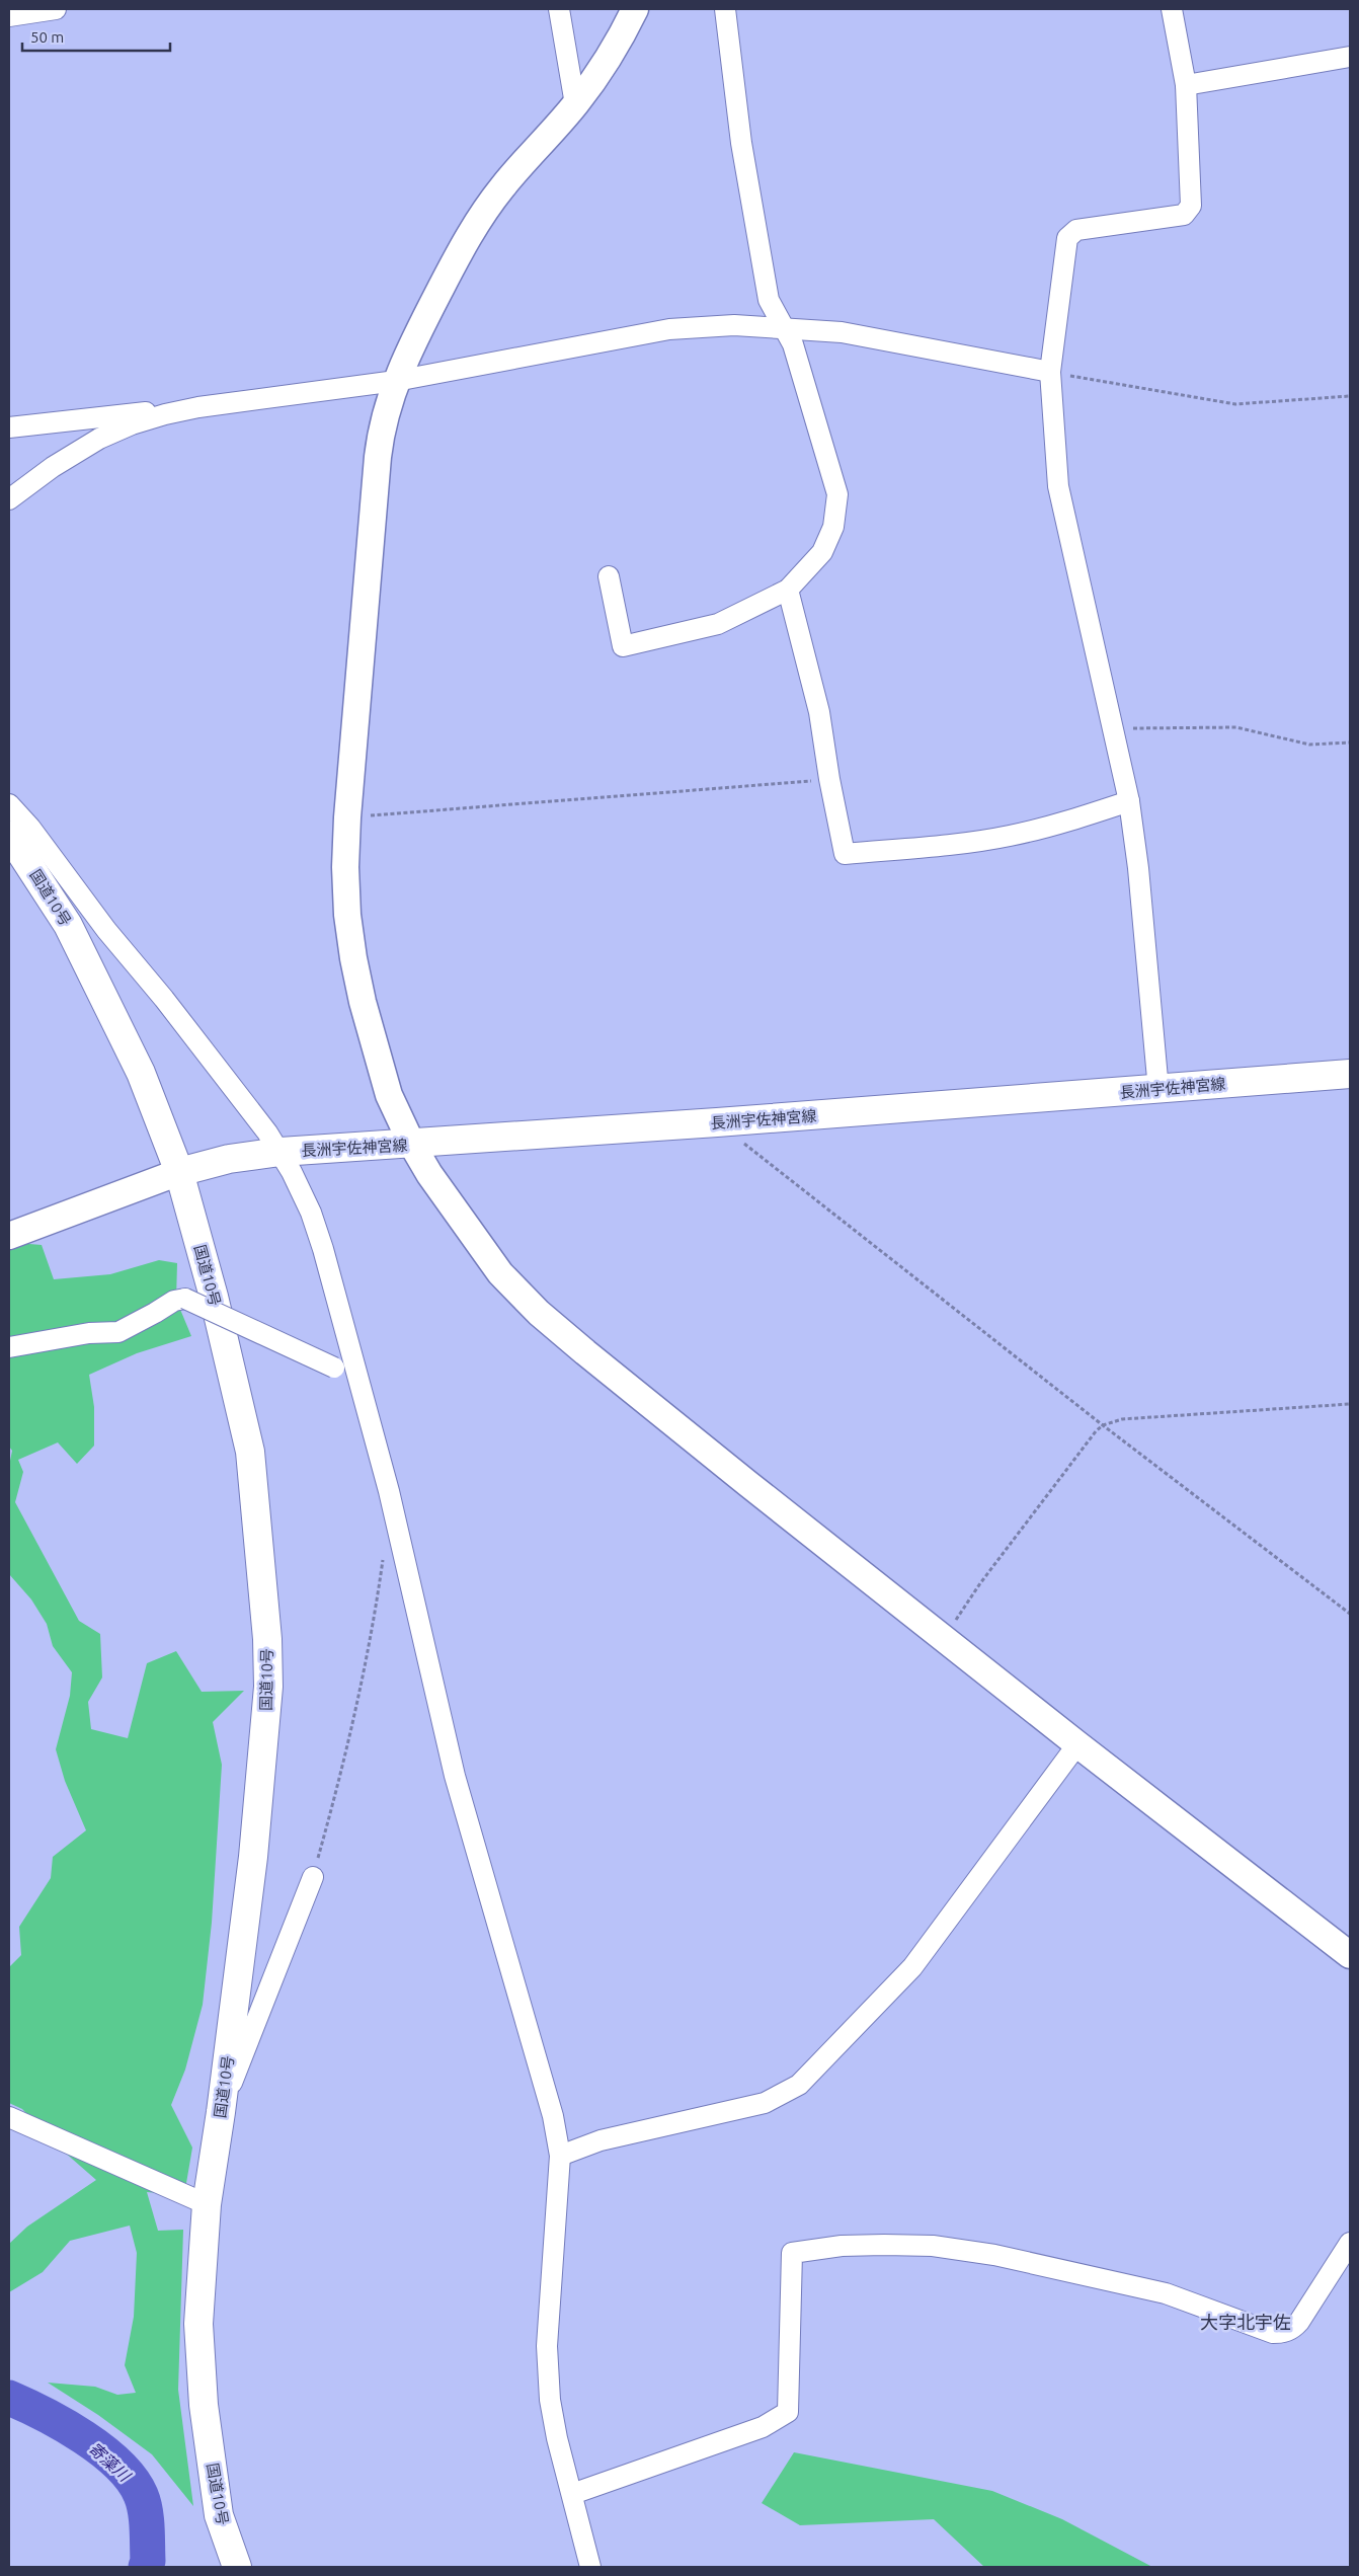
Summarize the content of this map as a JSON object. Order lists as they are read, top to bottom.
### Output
{
  "streets": {
    "main road": ["国道10号", "長洲宇佐神宮線"]
  },
  "crossings": [
    ["国道10号", "長洲宇佐神宮線"]
  ],
  "districts": ["大字北宇佐"],
  "water": ["寄藻川"],
  "scale_bar": "50 m"
}
